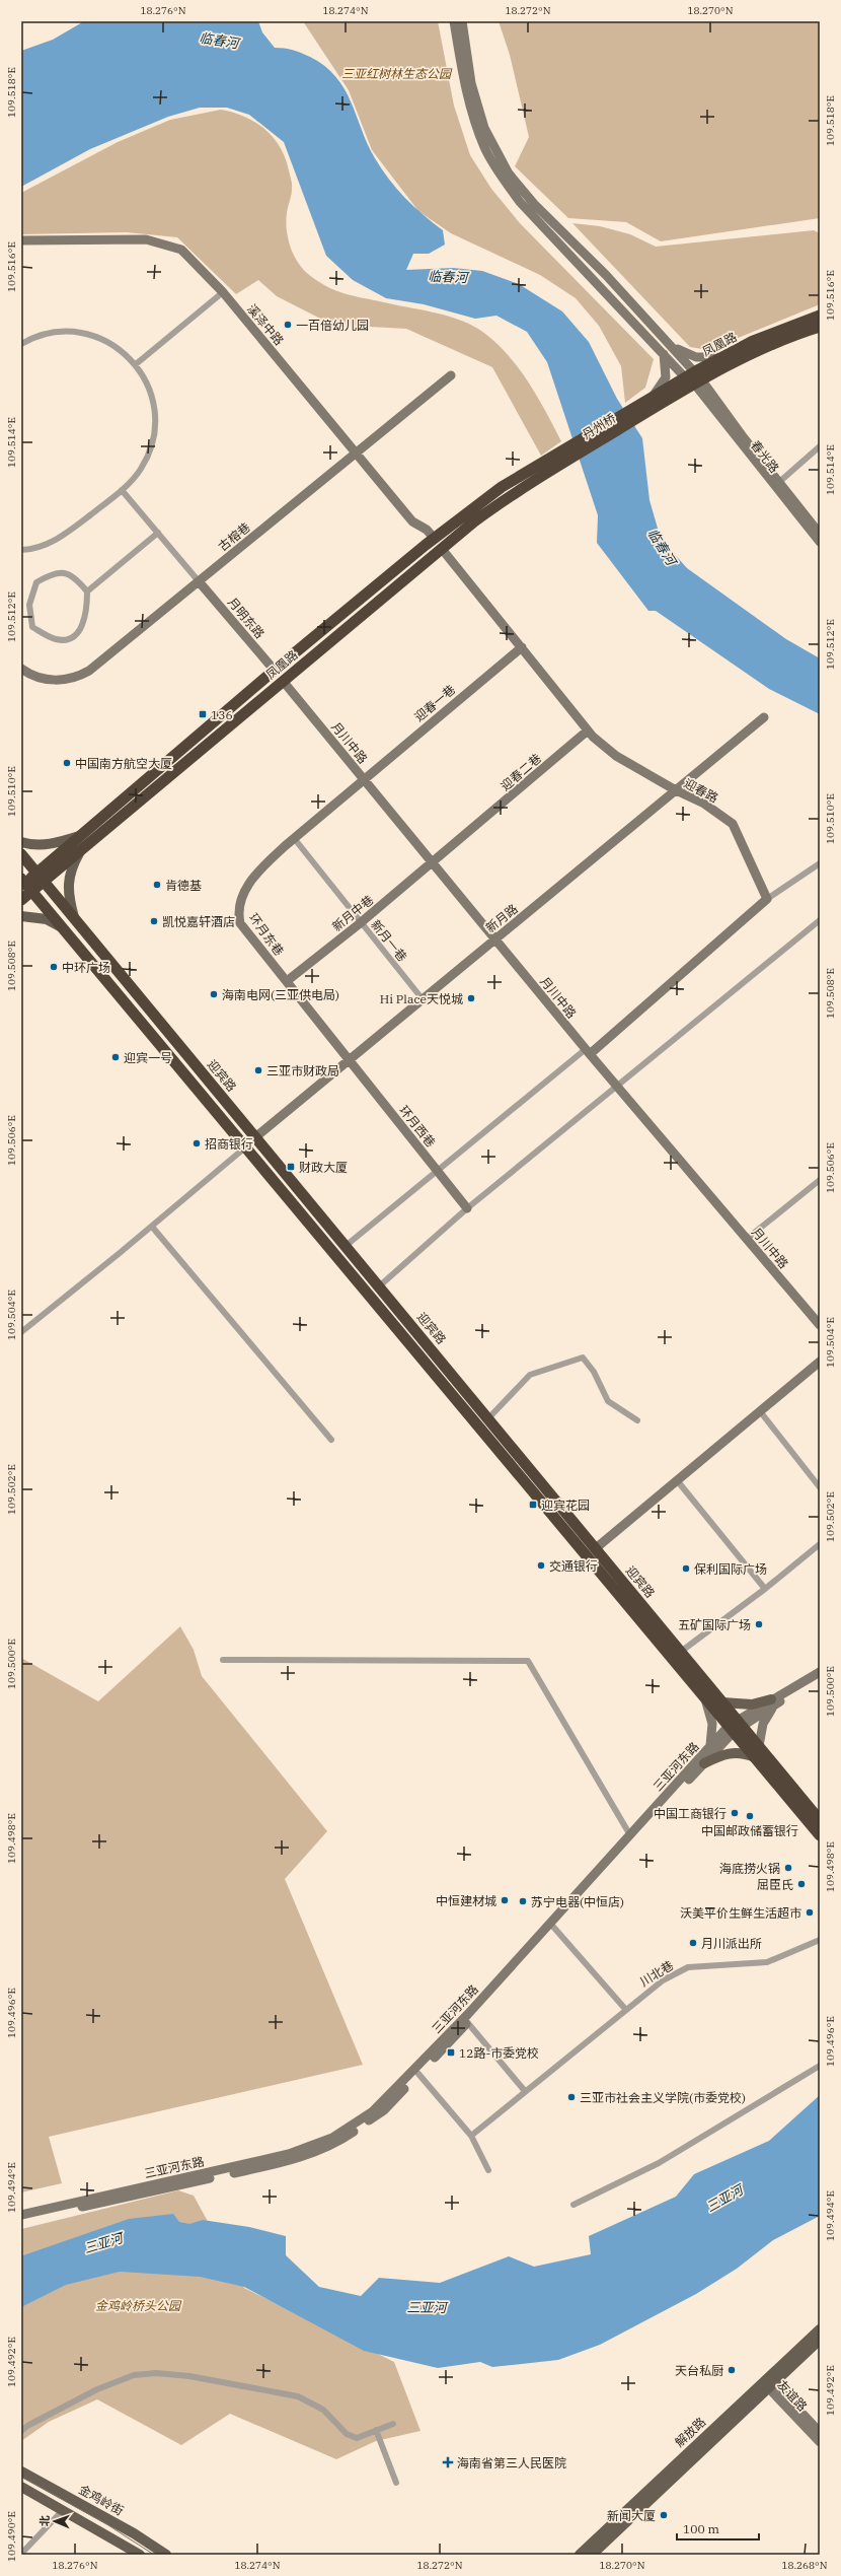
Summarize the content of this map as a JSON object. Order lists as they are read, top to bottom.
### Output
{
  "streets": {
    "highway": ["凤凰路", "丹州桥", "迎宾路"],
    "main road": ["解放路", "金鸡岭街"],
    "street": [
      "溪泽中路",
      "春光路",
      "古榕巷",
      "月明东路",
      "迎春一巷",
      "月川中路",
      "迎春二巷",
      "迎春路",
      "新月中巷",
      "新月路",
      "环月东巷",
      "新月一巷",
      "环月西巷",
      "三亚河东路",
      "川北巷",
      "友谊路"
    ]
  },
  "crossings": [
    ["溪泽中路", "凤凰路"],
    ["溪泽中路", "古榕巷"],
    ["凤凰路", "丹州桥"],
    ["凤凰路", "春光路"],
    ["凤凰路", "月明东路"],
    ["凤凰路", "月川中路"],
    ["凤凰路", "迎春路"],
    ["凤凰路", "迎宾路"],
    ["古榕巷", "月明东路"],
    ["迎春一巷", "月川中路"],
    ["迎春一巷", "迎春路"],
    ["迎春一巷", "环月东巷"],
    ["月川中路", "迎春二巷"],
    ["月川中路", "新月中巷"],
    ["月川中路", "新月路"],
    ["月川中路", "环月东巷"],
    ["迎春二巷", "迎春路"],
    ["迎春二巷", "新月中巷"],
    ["迎春路", "新月路"],
    ["新月中巷", "环月东巷"],
    ["新月中巷", "新月一巷"],
    ["新月路", "环月东巷"],
    ["新月路", "新月一巷"],
    ["新月路", "迎宾路"],
    ["新月路", "环月西巷"],
    ["环月东巷", "新月一巷"],
    ["环月东巷", "环月西巷"],
    ["迎宾路", "三亚河东路"],
    ["友谊路", "解放路"]
  ],
  "water": ["临春河", "三亚河"],
  "parks": ["三亚红树林生态公园", "金鸡岭桥头公园"],
  "places": {
    "other": [
      "一百倍幼儿园",
      "中国南方航空大厦",
      "肯德基",
      "凯悦嘉轩酒店",
      "中环广场",
      "海南电网(三亚供电局)",
      "Hi Place天悦城",
      "迎宾一号",
      "三亚市财政局",
      "招商银行",
      "交通银行",
      "保利国际广场",
      "五矿国际广场",
      "中国工商银行",
      "中国邮政储蓄银行",
      "海底捞火锅",
      "屈臣氏",
      "中恒建材城",
      "苏宁电器(中恒店)",
      "沃美平价生鲜生活超市",
      "月川派出所",
      "三亚市社会主义学院(市委党校)",
      "天台私厨",
      "新闻大厦"
    ],
    "transit": [
      "136",
      "财政大厦",
      "迎宾花园",
      "12路-市委党校"
    ],
    "health": ["海南省第三人民医院"]
  },
  "scale_bar": "100 m",
  "north": "left",
  "coordinates": [
    "18.276°N",
    "18.274°N",
    "18.272°N",
    "18.270°N",
    "109.518°E",
    "109.516°E",
    "109.514°E",
    "109.512°E",
    "109.510°E",
    "109.508°E",
    "109.506°E",
    "109.504°E",
    "109.502°E",
    "109.500°E",
    "109.498°E",
    "109.496°E",
    "109.494°E",
    "109.492°E",
    "109.490°E",
    "18.268°N"
  ]
}
